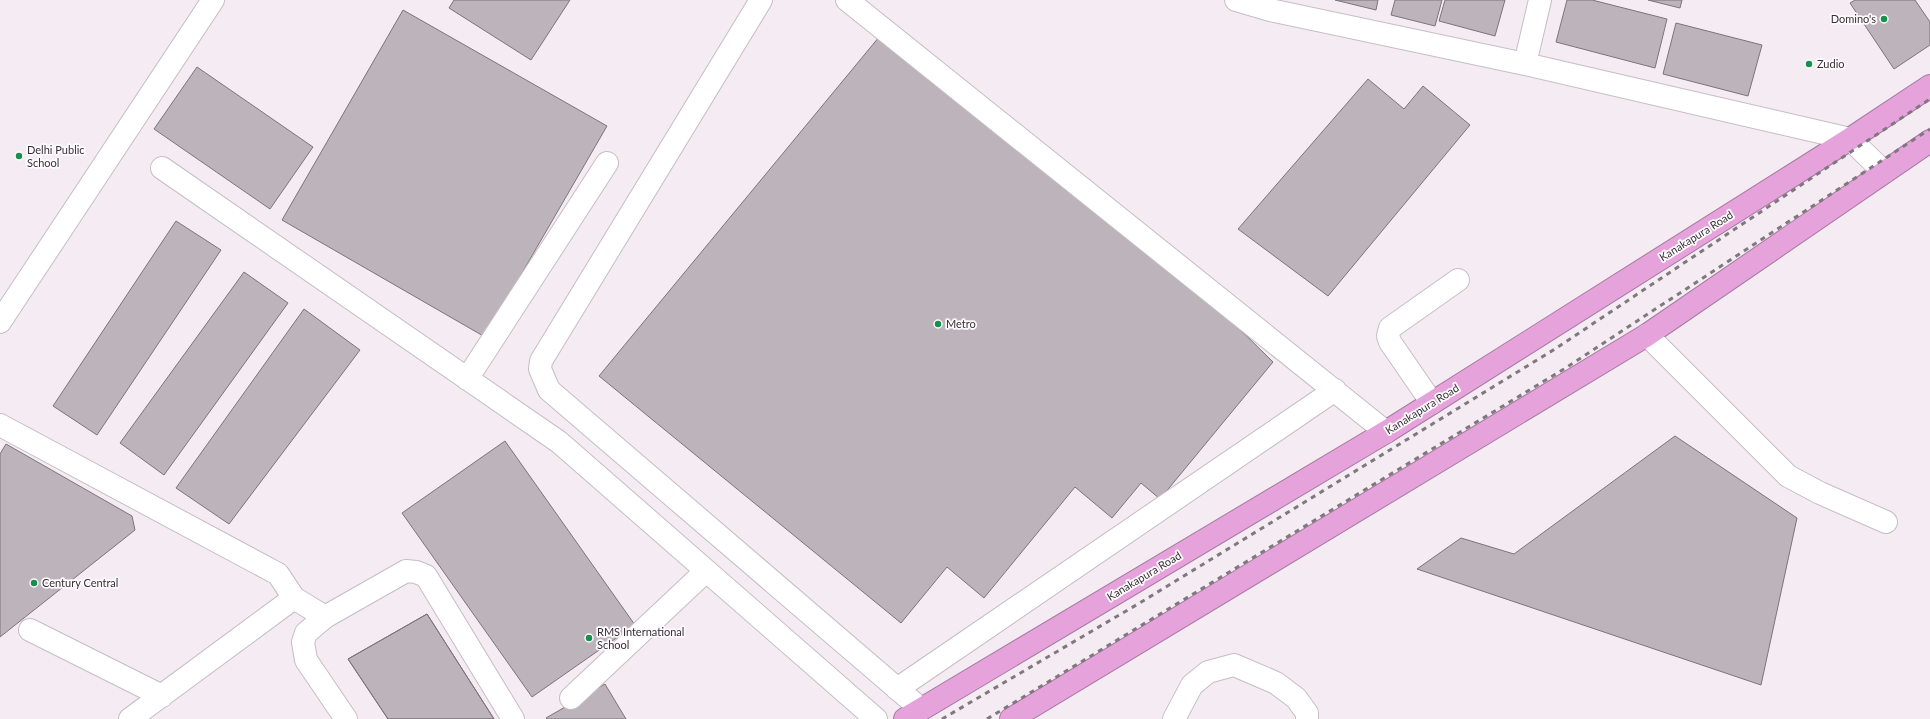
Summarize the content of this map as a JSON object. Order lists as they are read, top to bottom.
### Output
{
  "streets": {
    "highway": ["Kanakapura Road"]
  },
  "places": [
    "Domino's",
    "Zudio",
    "Delhi Public School",
    "Metro",
    "Century Central",
    "RMS International School"
  ]
}
